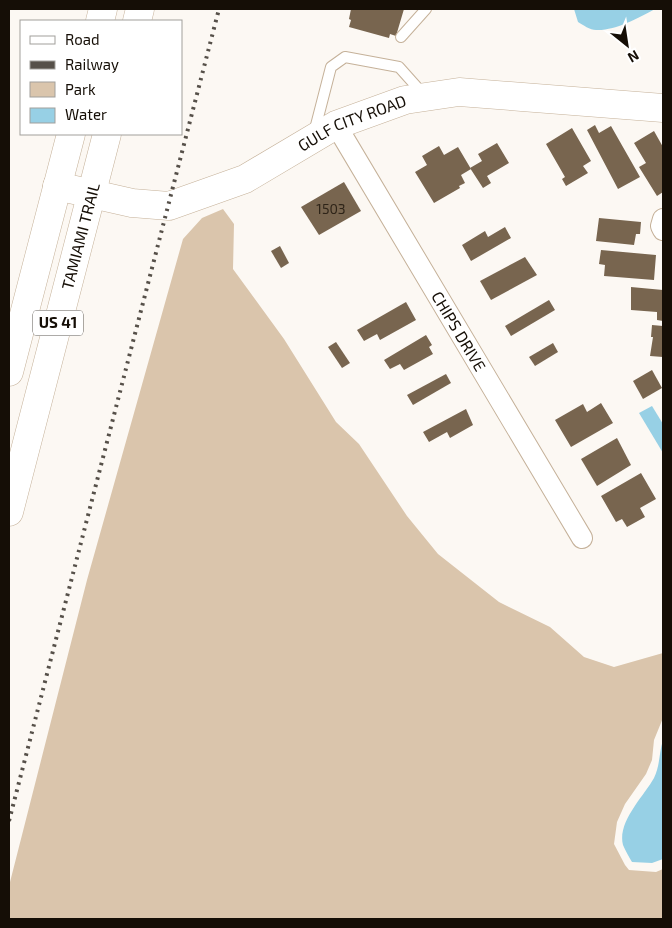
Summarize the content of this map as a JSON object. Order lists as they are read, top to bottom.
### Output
{
  "streets": {
    "main road": ["GULF CITY ROAD", "TAMIAMI TRAIL", "US 41"],
    "street": ["CHIPS DRIVE"]
  },
  "crossings": [
    ["GULF CITY ROAD", "TAMIAMI TRAIL"],
    ["GULF CITY ROAD", "US 41"],
    ["GULF CITY ROAD", "CHIPS DRIVE"]
  ],
  "house_numbers": ["1503"],
  "legend": [
    "Road",
    "Railway",
    "Park",
    "Water"
  ],
  "north": "bottom right"
}
